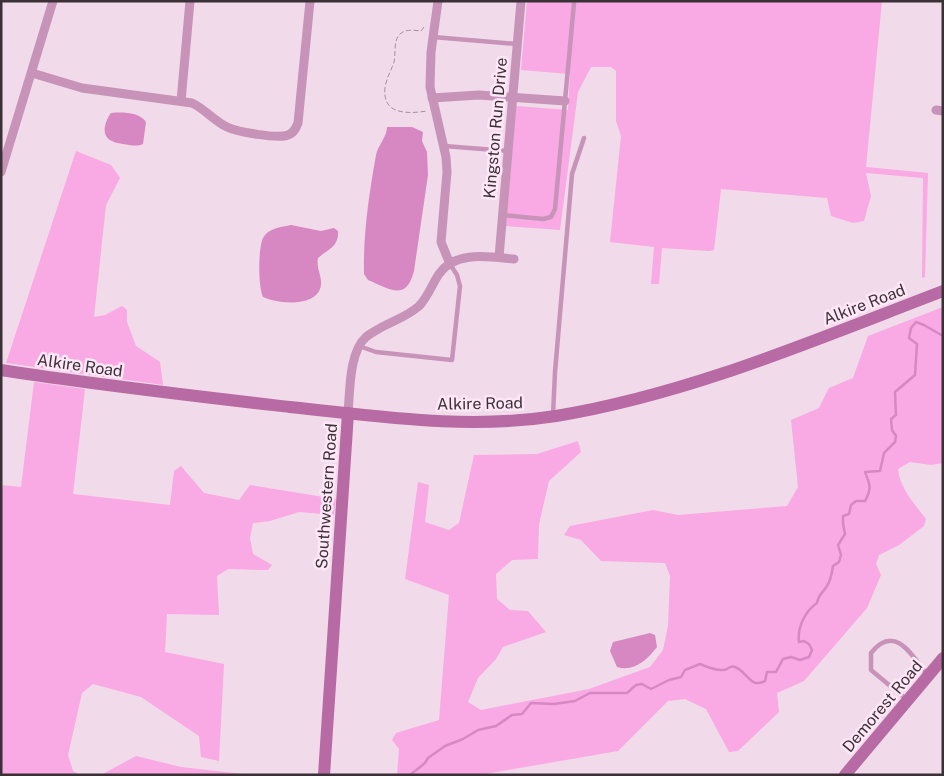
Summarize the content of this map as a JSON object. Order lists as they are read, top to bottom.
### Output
{
  "streets": {
    "main road": ["Alkire Road", "Southwestern Road", "Demorest Road"],
    "street": ["Kingston Run Drive"]
  },
  "crossings": [
    ["Alkire Road", "Southwestern Road"]
  ]
}
